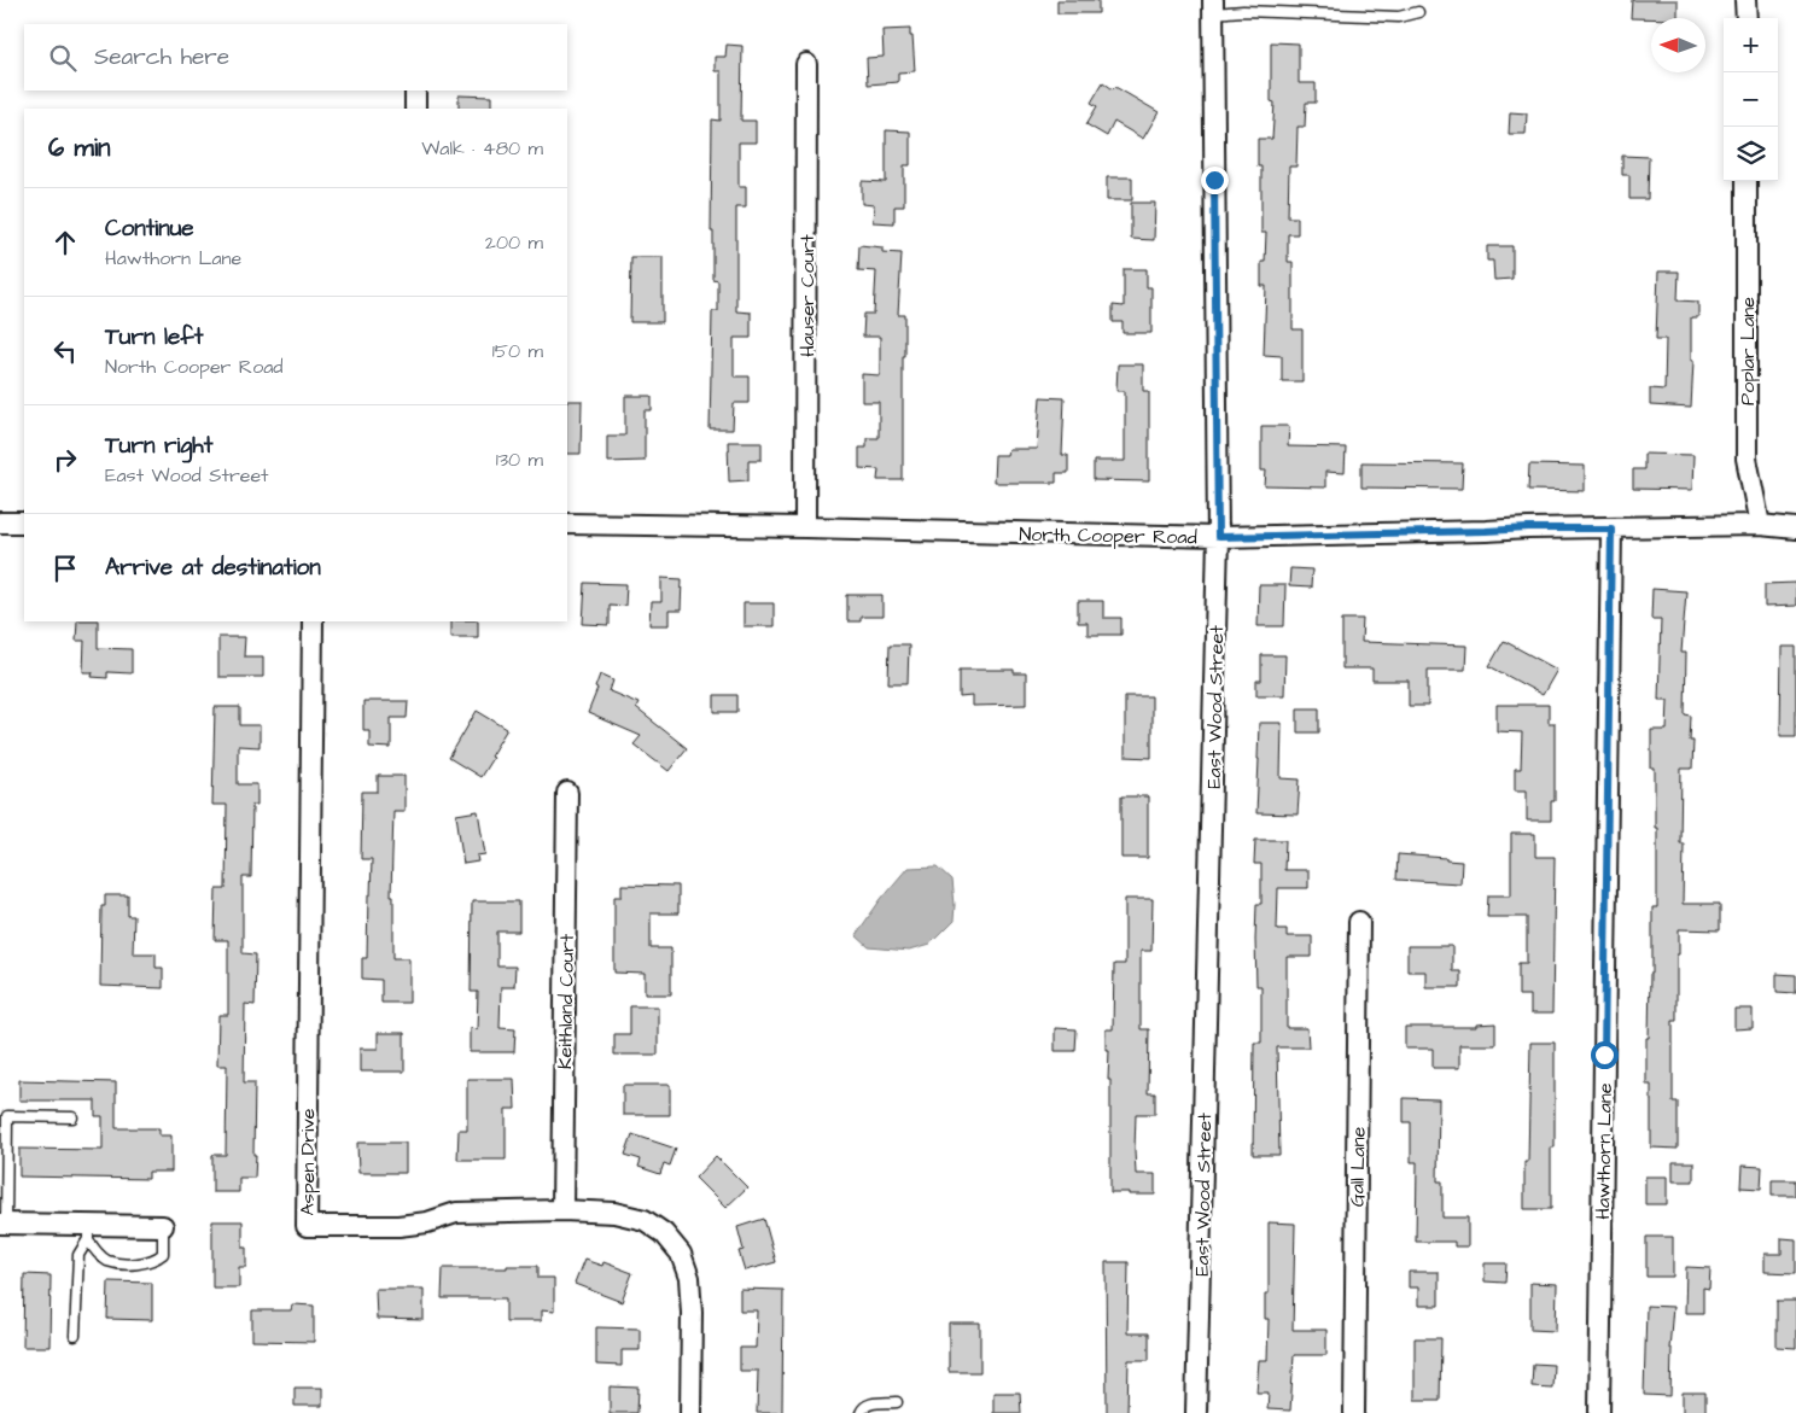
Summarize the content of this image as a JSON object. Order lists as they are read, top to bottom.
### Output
{
  "streets": {
    "street": [
      "Hauser Court",
      "Poplar Lane",
      "North Cooper Road",
      "East Wood Street",
      "Keithland Court",
      "Hawthorn Lane",
      "Aspen Drive",
      "Gall Lane"
    ]
  },
  "crossings": [
    ["Hauser Court", "North Cooper Road"],
    ["Poplar Lane", "North Cooper Road"],
    ["North Cooper Road", "East Wood Street"],
    ["North Cooper Road", "Hawthorn Lane"],
    ["Keithland Court", "Aspen Drive"]
  ],
  "north": "left",
  "page": {
    "map_buttons": ["+", "−"],
    "search": "Search here",
    "heading": ["6 min", "Walk · 480 m"],
    "list": [
      ["Continue", "Hawthorn Lane", "200 m"],
      ["Turn left", "North Cooper Road", "150 m"],
      ["Turn right", "East Wood Street", "130 m"],
      "Arrive at destination"
    ]
  }
}
